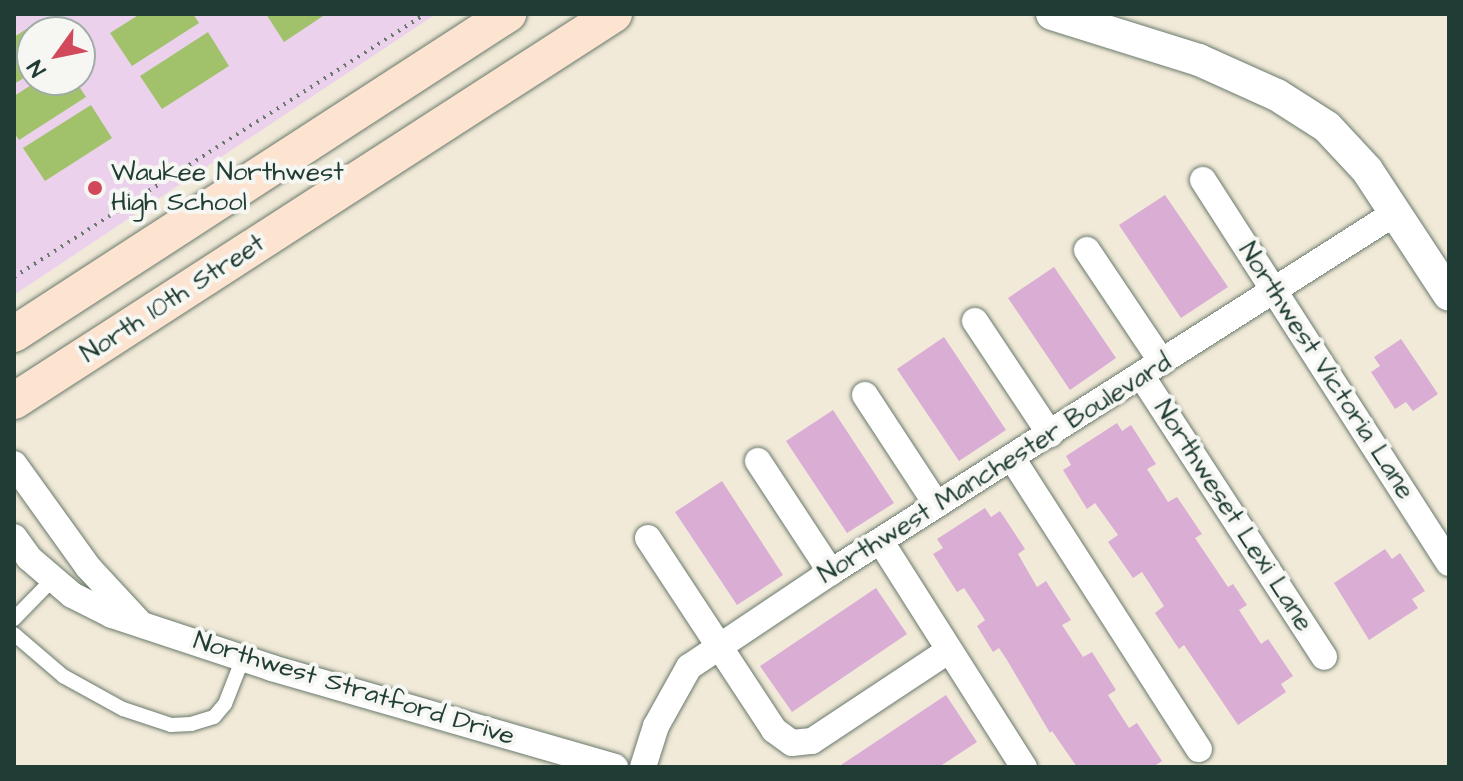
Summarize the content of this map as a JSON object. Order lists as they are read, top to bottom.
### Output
{
  "streets": {
    "main road": ["North 10th Street"],
    "street": [
      "Northwest Victoria Lane",
      "Northwest Manchester Boulevard",
      "Northweset Lexi Lane",
      "Northwest Stratford Drive"
    ]
  },
  "crossings": [
    ["Northwest Victoria Lane", "Northwest Manchester Boulevard"],
    ["Northwest Manchester Boulevard", "Northweset Lexi Lane"]
  ],
  "places": ["Waukee Northwest High School"],
  "north": "bottom left"
}
